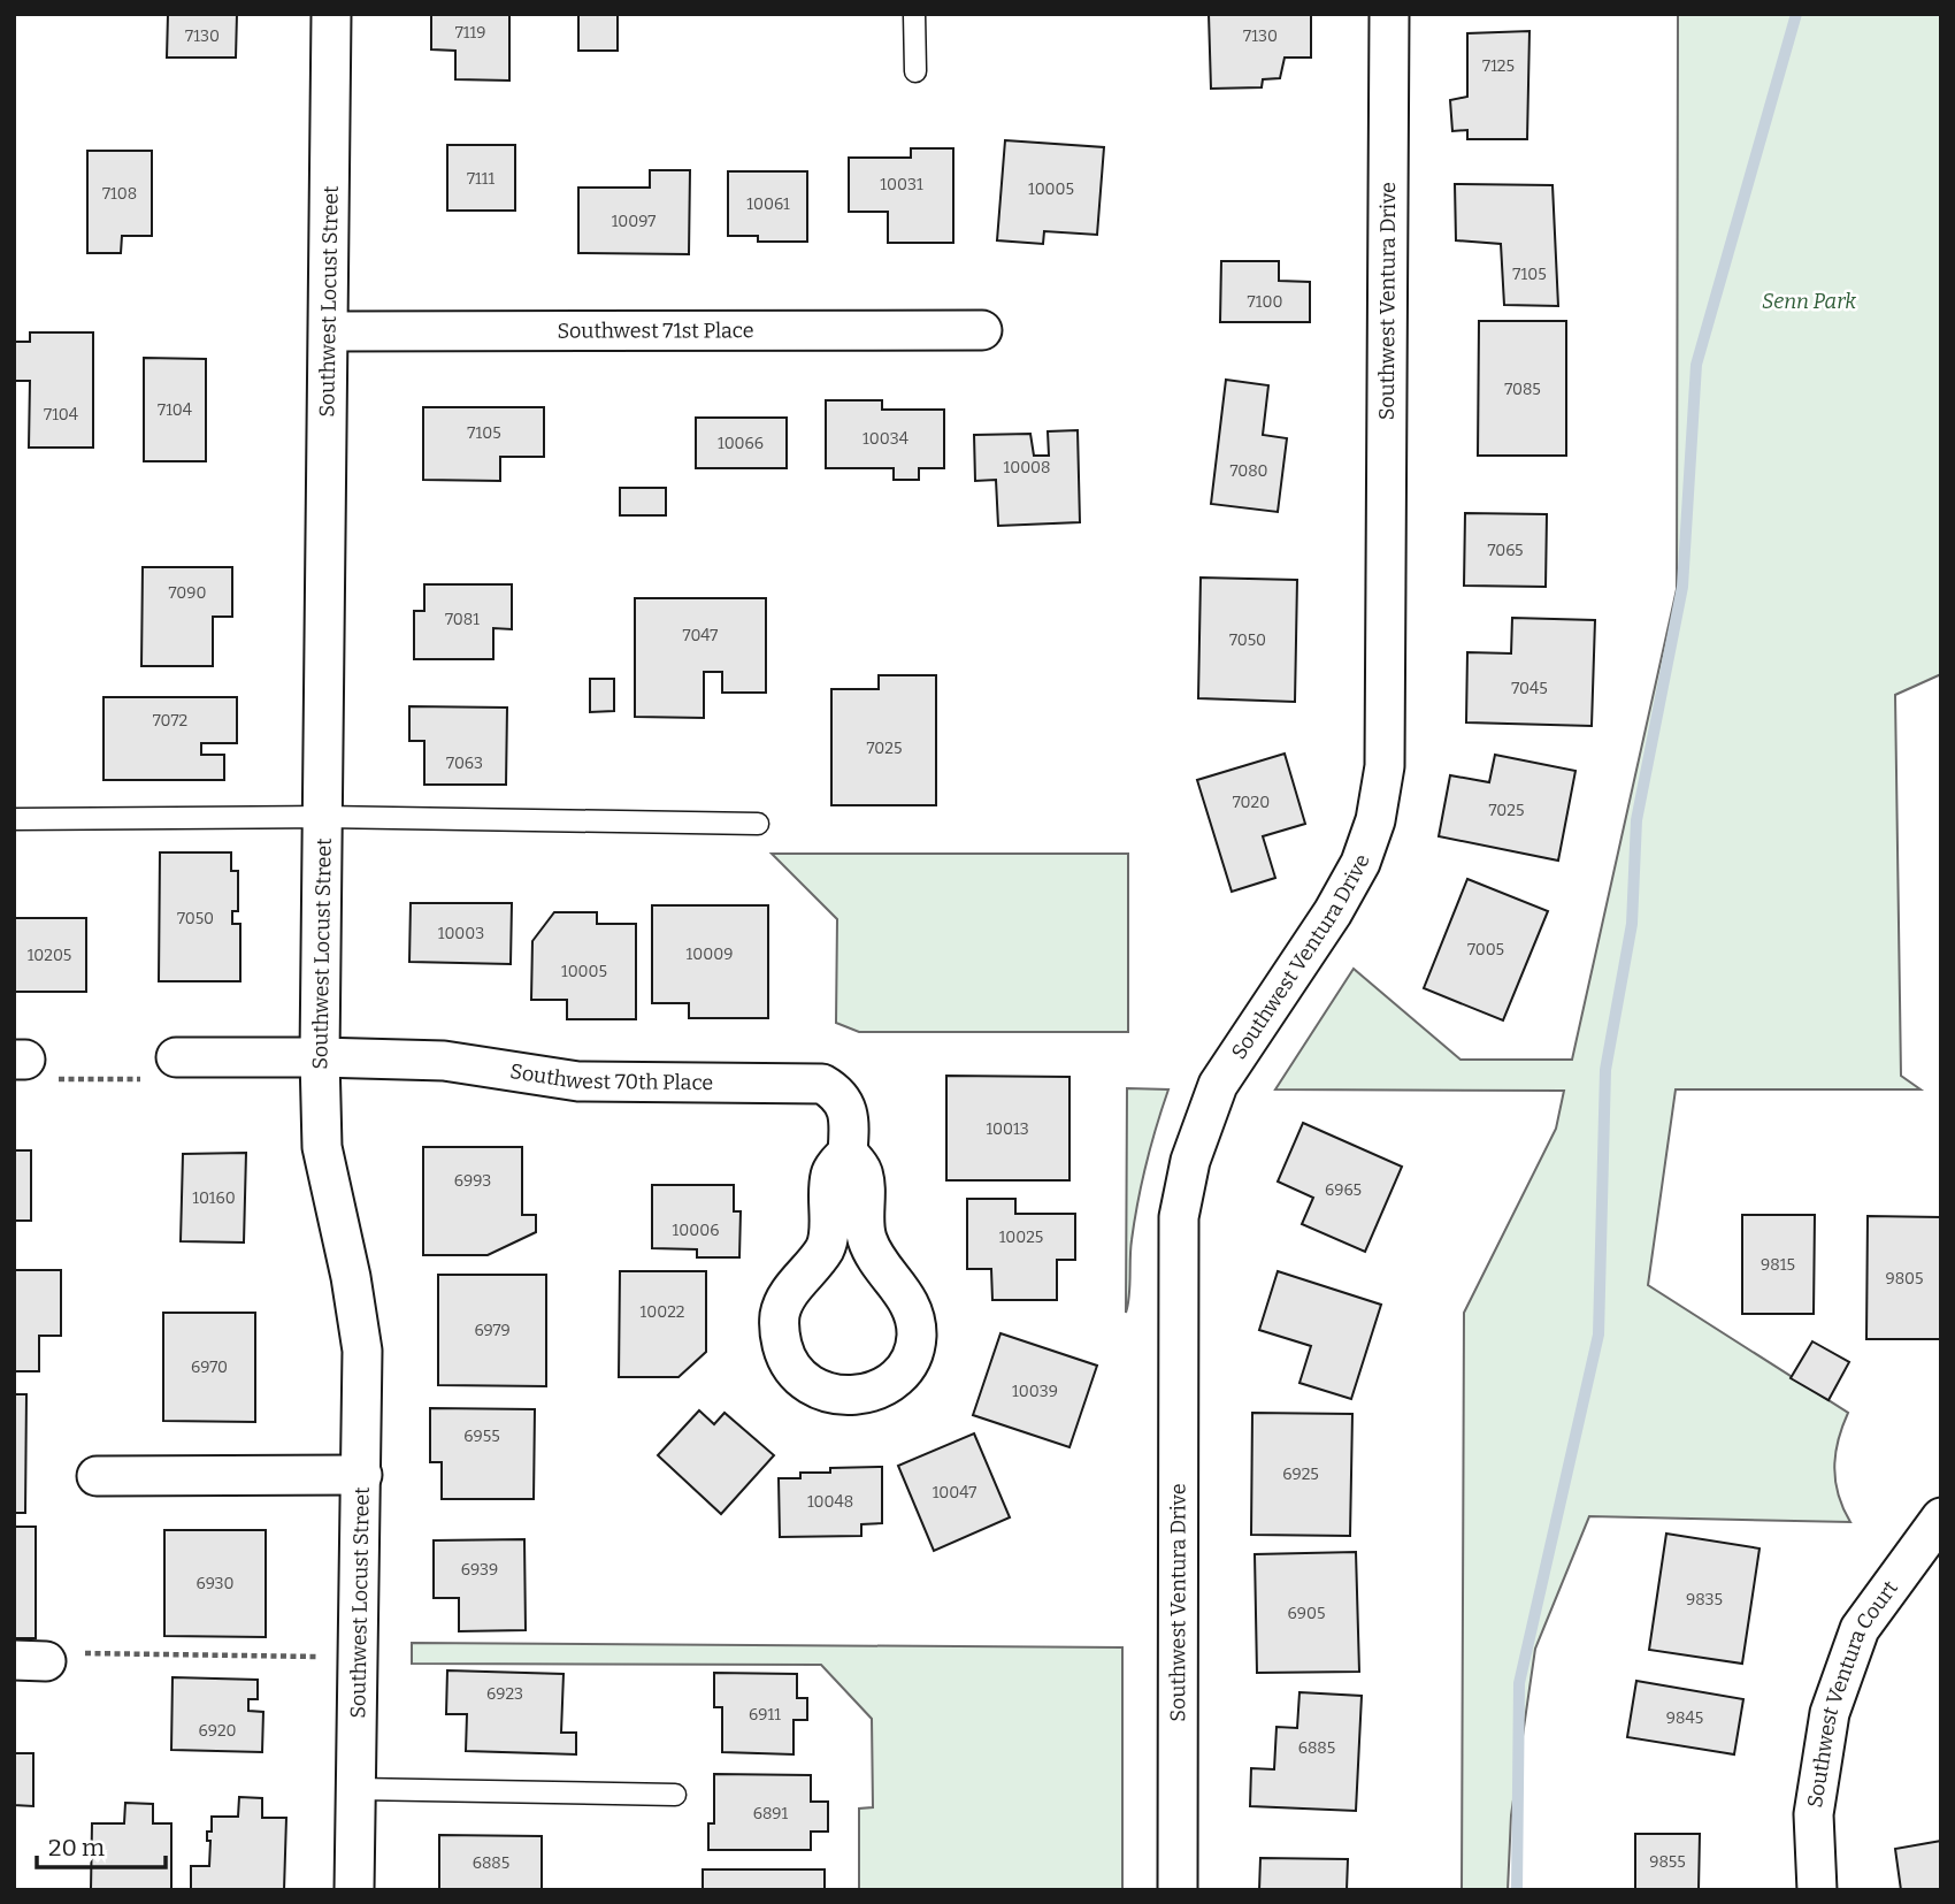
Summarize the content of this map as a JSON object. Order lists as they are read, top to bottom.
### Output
{
  "streets": {
    "street": [
      "Southwest Locust Street",
      "Southwest Ventura Drive",
      "Southwest 71st Place",
      "Southwest 70th Place",
      "Southwest Ventura Court"
    ]
  },
  "crossings": [
    ["Southwest Locust Street", "Southwest 71st Place"],
    ["Southwest Locust Street", "Southwest 70th Place"]
  ],
  "parks": ["Senn Park"],
  "house_numbers": [
    "7119",
    "7130",
    "7130",
    "7125",
    "7111",
    "10031",
    "10005",
    "7108",
    "10061",
    "10097",
    "7105",
    "7100",
    "7085",
    "7104",
    "7104",
    "7105",
    "10034",
    "10066",
    "10008",
    "7080",
    "7065",
    "7090",
    "7081",
    "7047",
    "7050",
    "7045",
    "7072",
    "7025",
    "7063",
    "7020",
    "7025",
    "7050",
    "10003",
    "7005",
    "10009",
    "10205",
    "10005",
    "10013",
    "6993",
    "6965",
    "10160",
    "10006",
    "10025",
    "9815",
    "9805",
    "10022",
    "6979",
    "6970",
    "10039",
    "6955",
    "6925",
    "10047",
    "10048",
    "6939",
    "6930",
    "9835",
    "6905",
    "6923",
    "6911",
    "9845",
    "6920",
    "6885",
    "6891",
    "9855",
    "6885"
  ],
  "scale_bar": "20 m"
}
